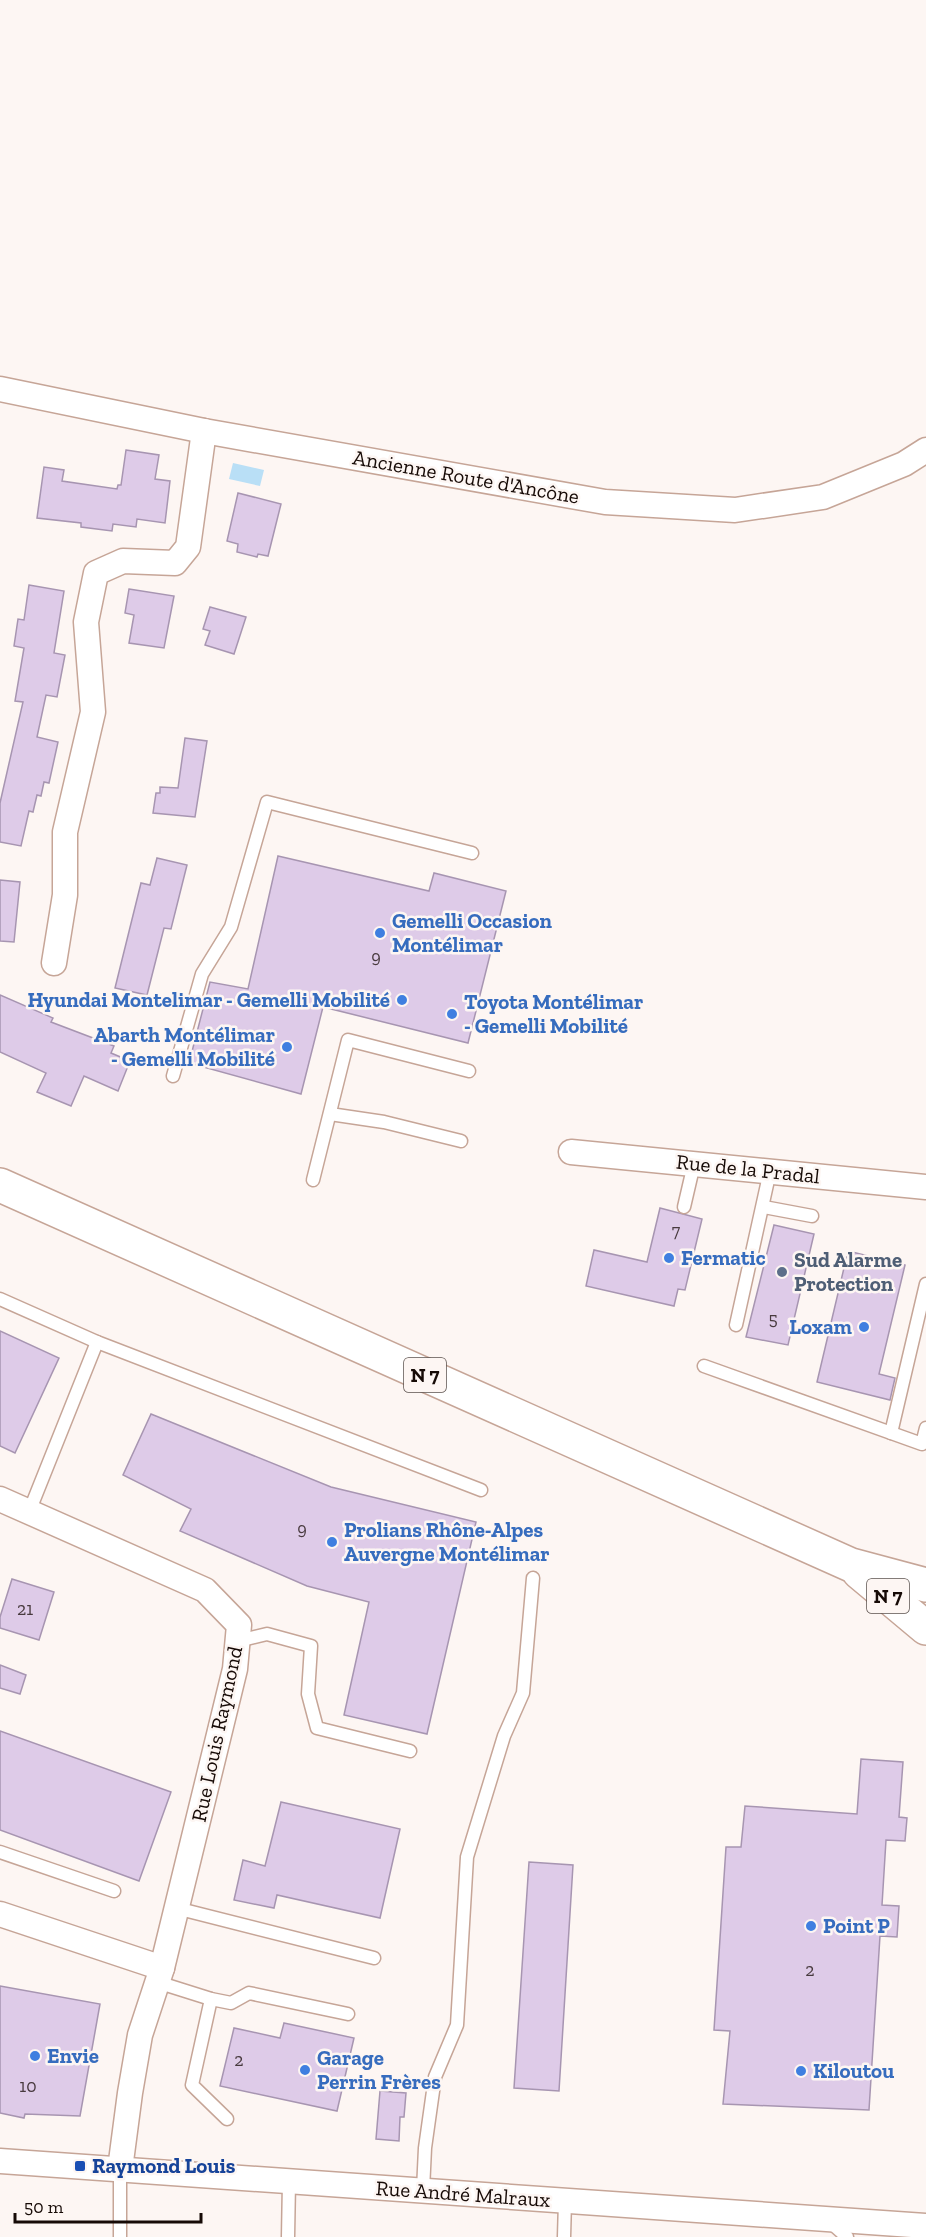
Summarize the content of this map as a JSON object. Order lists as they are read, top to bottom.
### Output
{
  "streets": {
    "main road": ["N 7"],
    "street": [
      "Ancienne Route d'Ancône",
      "Rue de la Pradal",
      "Rue Louis Raymond",
      "Rue André Malraux"
    ]
  },
  "crossings": [
    ["Rue Louis Raymond", "Rue André Malraux"]
  ],
  "places": {
    "other": [
      "Gemelli Occasion Montélimar",
      "Hyundai Montelimar - Gemelli Mobilité",
      "Toyota Montélimar - Gemelli Mobilité",
      "Abarth Montélimar - Gemelli Mobilité",
      "Fermatic",
      "Sud Alarme Protection",
      "Loxam",
      "Prolians Rhône-Alpes Auvergne Montélimar",
      "Point P",
      "Envie",
      "Garage Perrin Frères",
      "Kiloutou"
    ],
    "transit": ["Raymond Louis"]
  },
  "house_numbers": [
    "9",
    "7",
    "5",
    "9",
    "21",
    "2",
    "2",
    "10"
  ],
  "scale_bar": "50 m"
}
